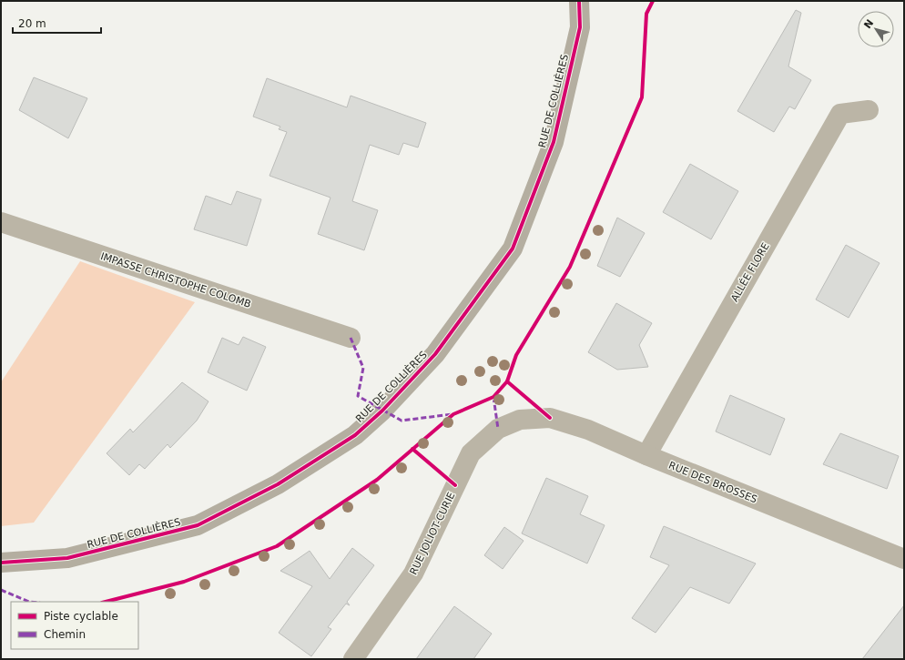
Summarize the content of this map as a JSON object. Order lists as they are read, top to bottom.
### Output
{
  "streets": {
    "main road": ["RUE DE COLLIÈRES"],
    "street": [
      "ALLÉE FLORE",
      "IMPASSE CHRISTOPHE COLOMB",
      "RUE DES BROSSES",
      "RUE JOLIOT-CURIE"
    ]
  },
  "crossings": [
    ["ALLÉE FLORE", "RUE DES BROSSES"],
    ["RUE DES BROSSES", "RUE JOLIOT-CURIE"]
  ],
  "legend": ["Piste cyclable", "Chemin"],
  "scale_bar": "20 m",
  "north": "top left"
}
